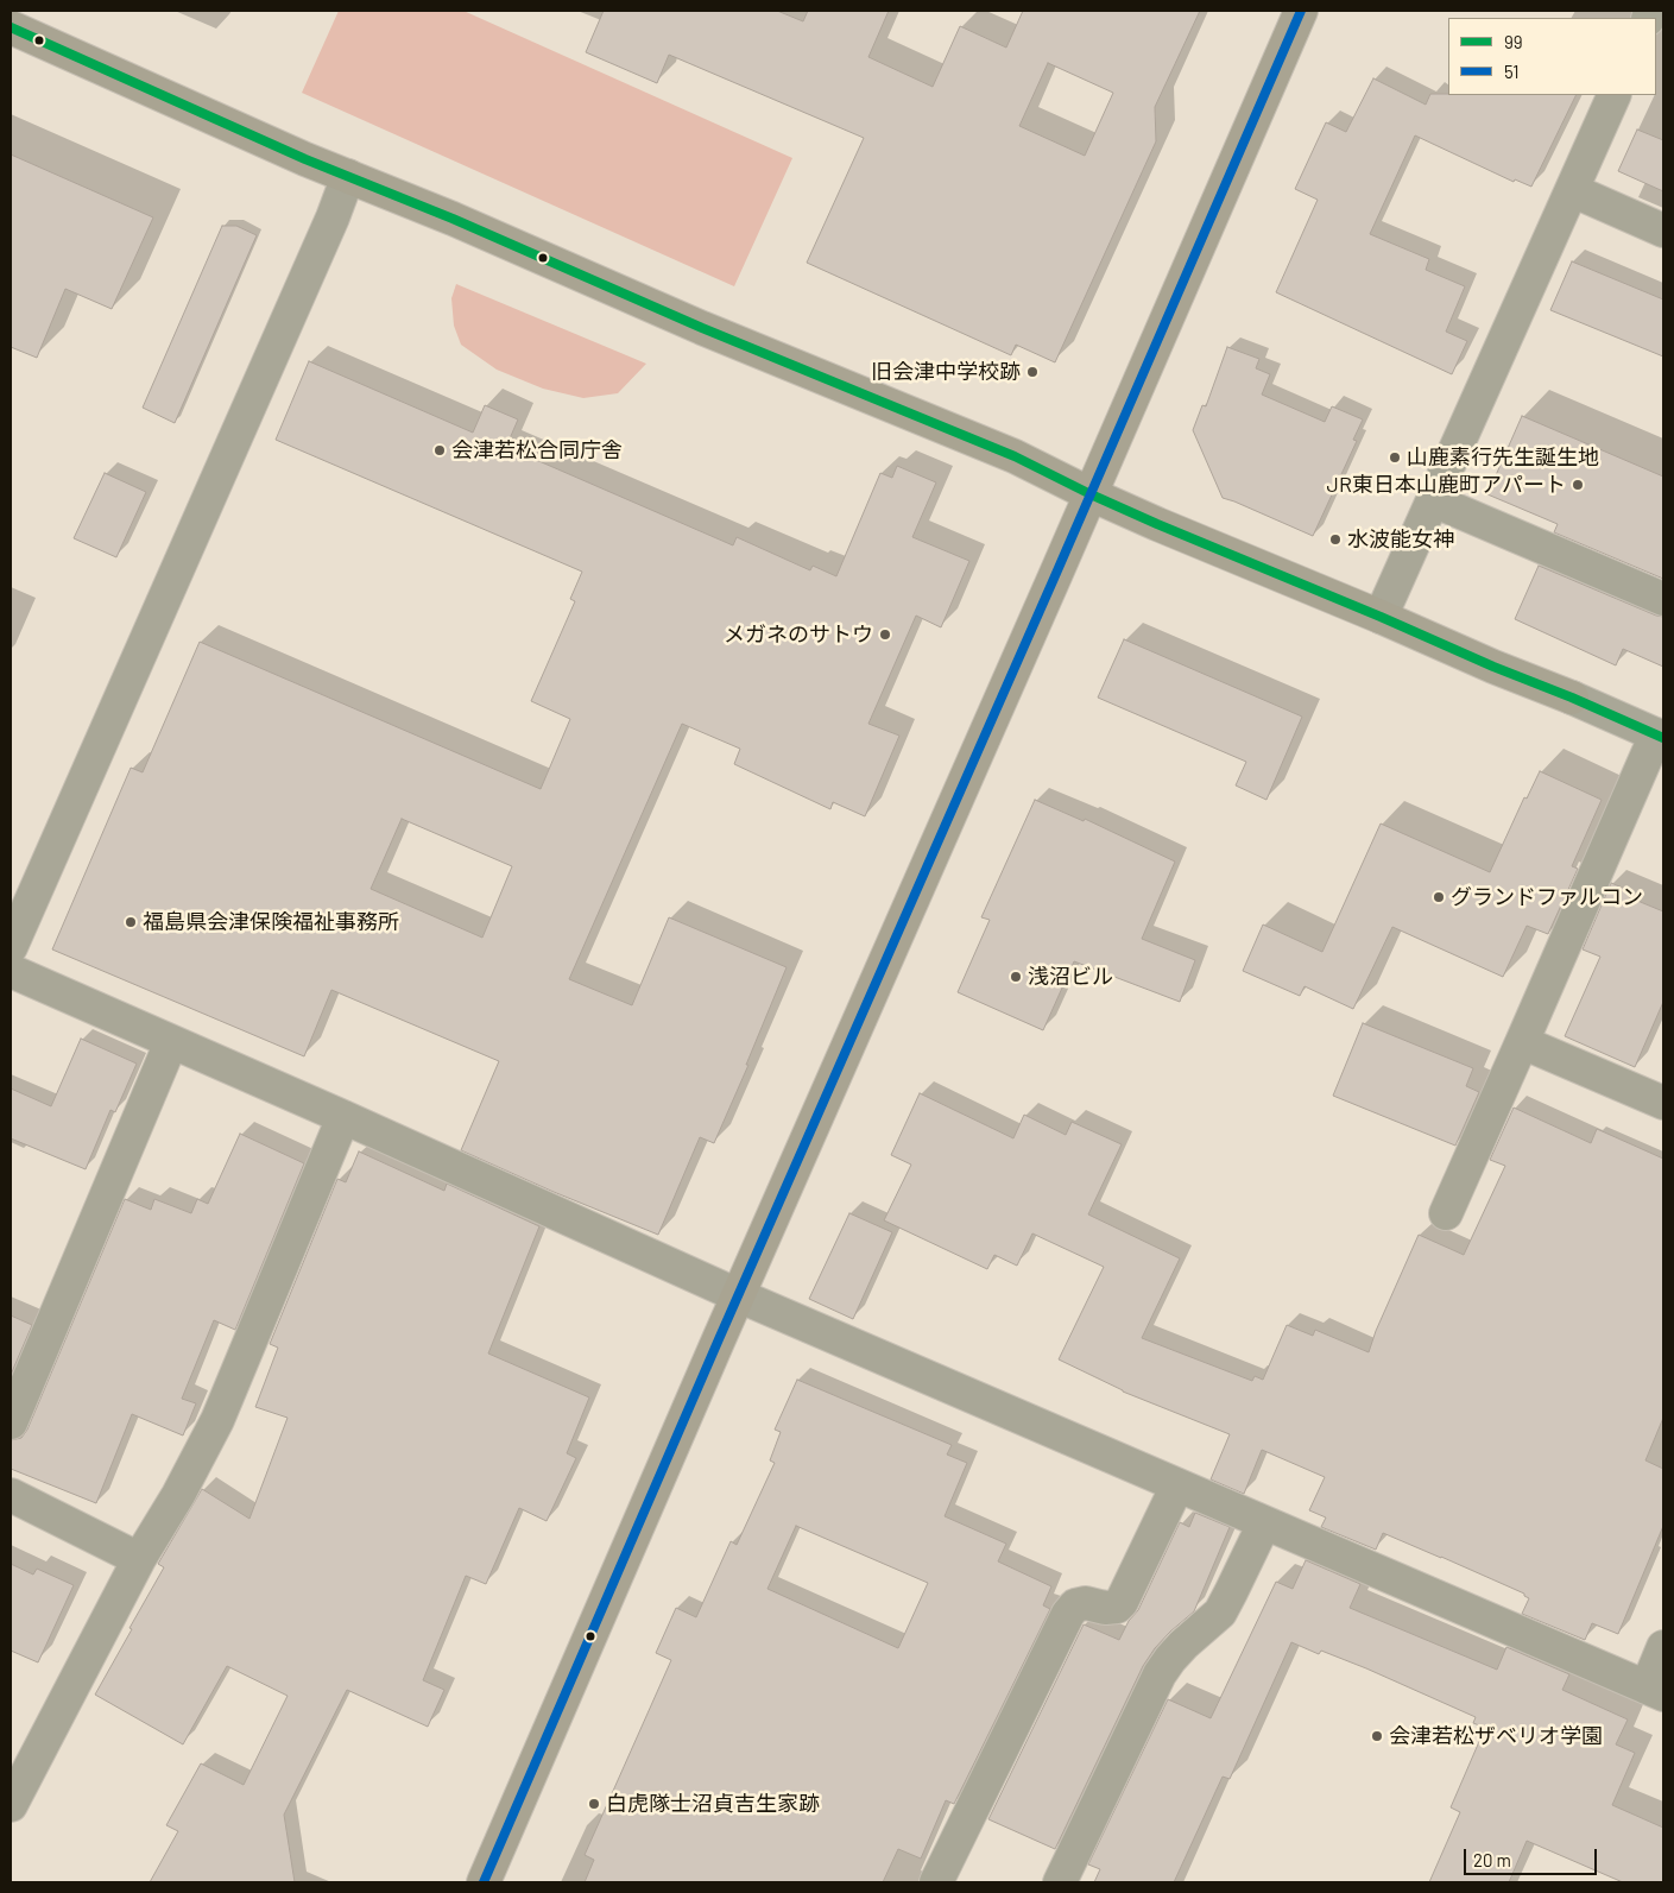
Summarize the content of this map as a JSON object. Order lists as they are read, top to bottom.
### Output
{
  "places": [
    "旧会津中学校跡",
    "会津若松合同庁舎",
    "山鹿素行先生誕生地",
    "JR東日本山鹿町アパート",
    "水波能女神",
    "メガネのサトウ",
    "グランドファルコン",
    "福島県会津保険福祉事務所",
    "浅沼ビル",
    "会津若松ザベリオ学園",
    "白虎隊士沼貞吉生家跡"
  ],
  "lines": ["transit line 51", "transit line 99"],
  "legend": ["99", "51"],
  "scale_bar": "20 m"
}
